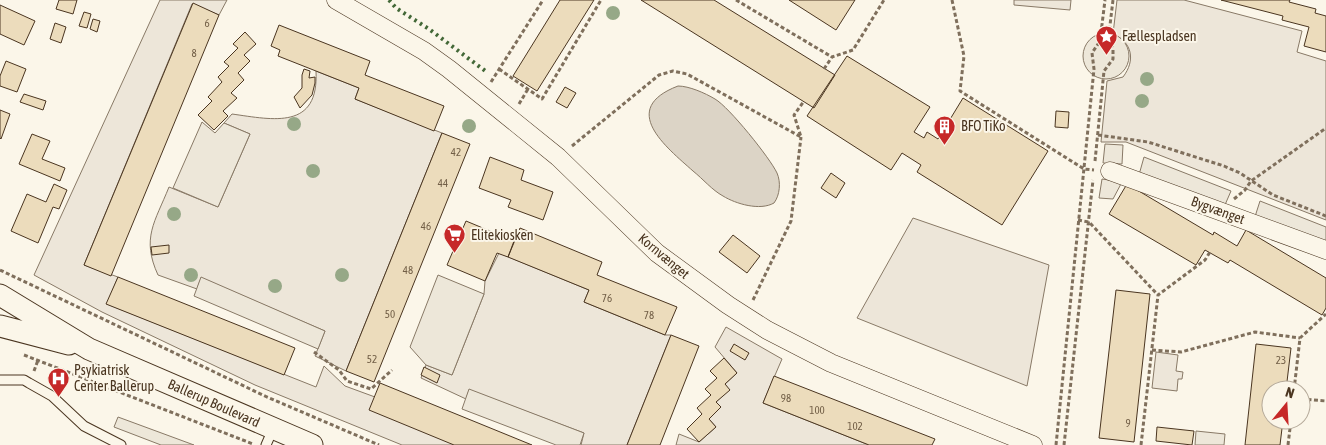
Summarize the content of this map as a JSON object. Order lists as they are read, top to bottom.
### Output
{
  "streets": {
    "street": ["Bygvænget", "Kornvænget", "Ballerup Boulevard"]
  },
  "places": {
    "place": ["Fællespladsen"],
    "building": ["BFO TiKo"],
    "supermarket": ["Elitekiosken"],
    "hospital": ["Psykiatrisk Center Ballerup"]
  },
  "house_numbers": [
    "6",
    "8",
    "42",
    "44",
    "46",
    "48",
    "76",
    "50",
    "78",
    "52",
    "23",
    "98",
    "100",
    "9",
    "102"
  ],
  "north": "top"
}
